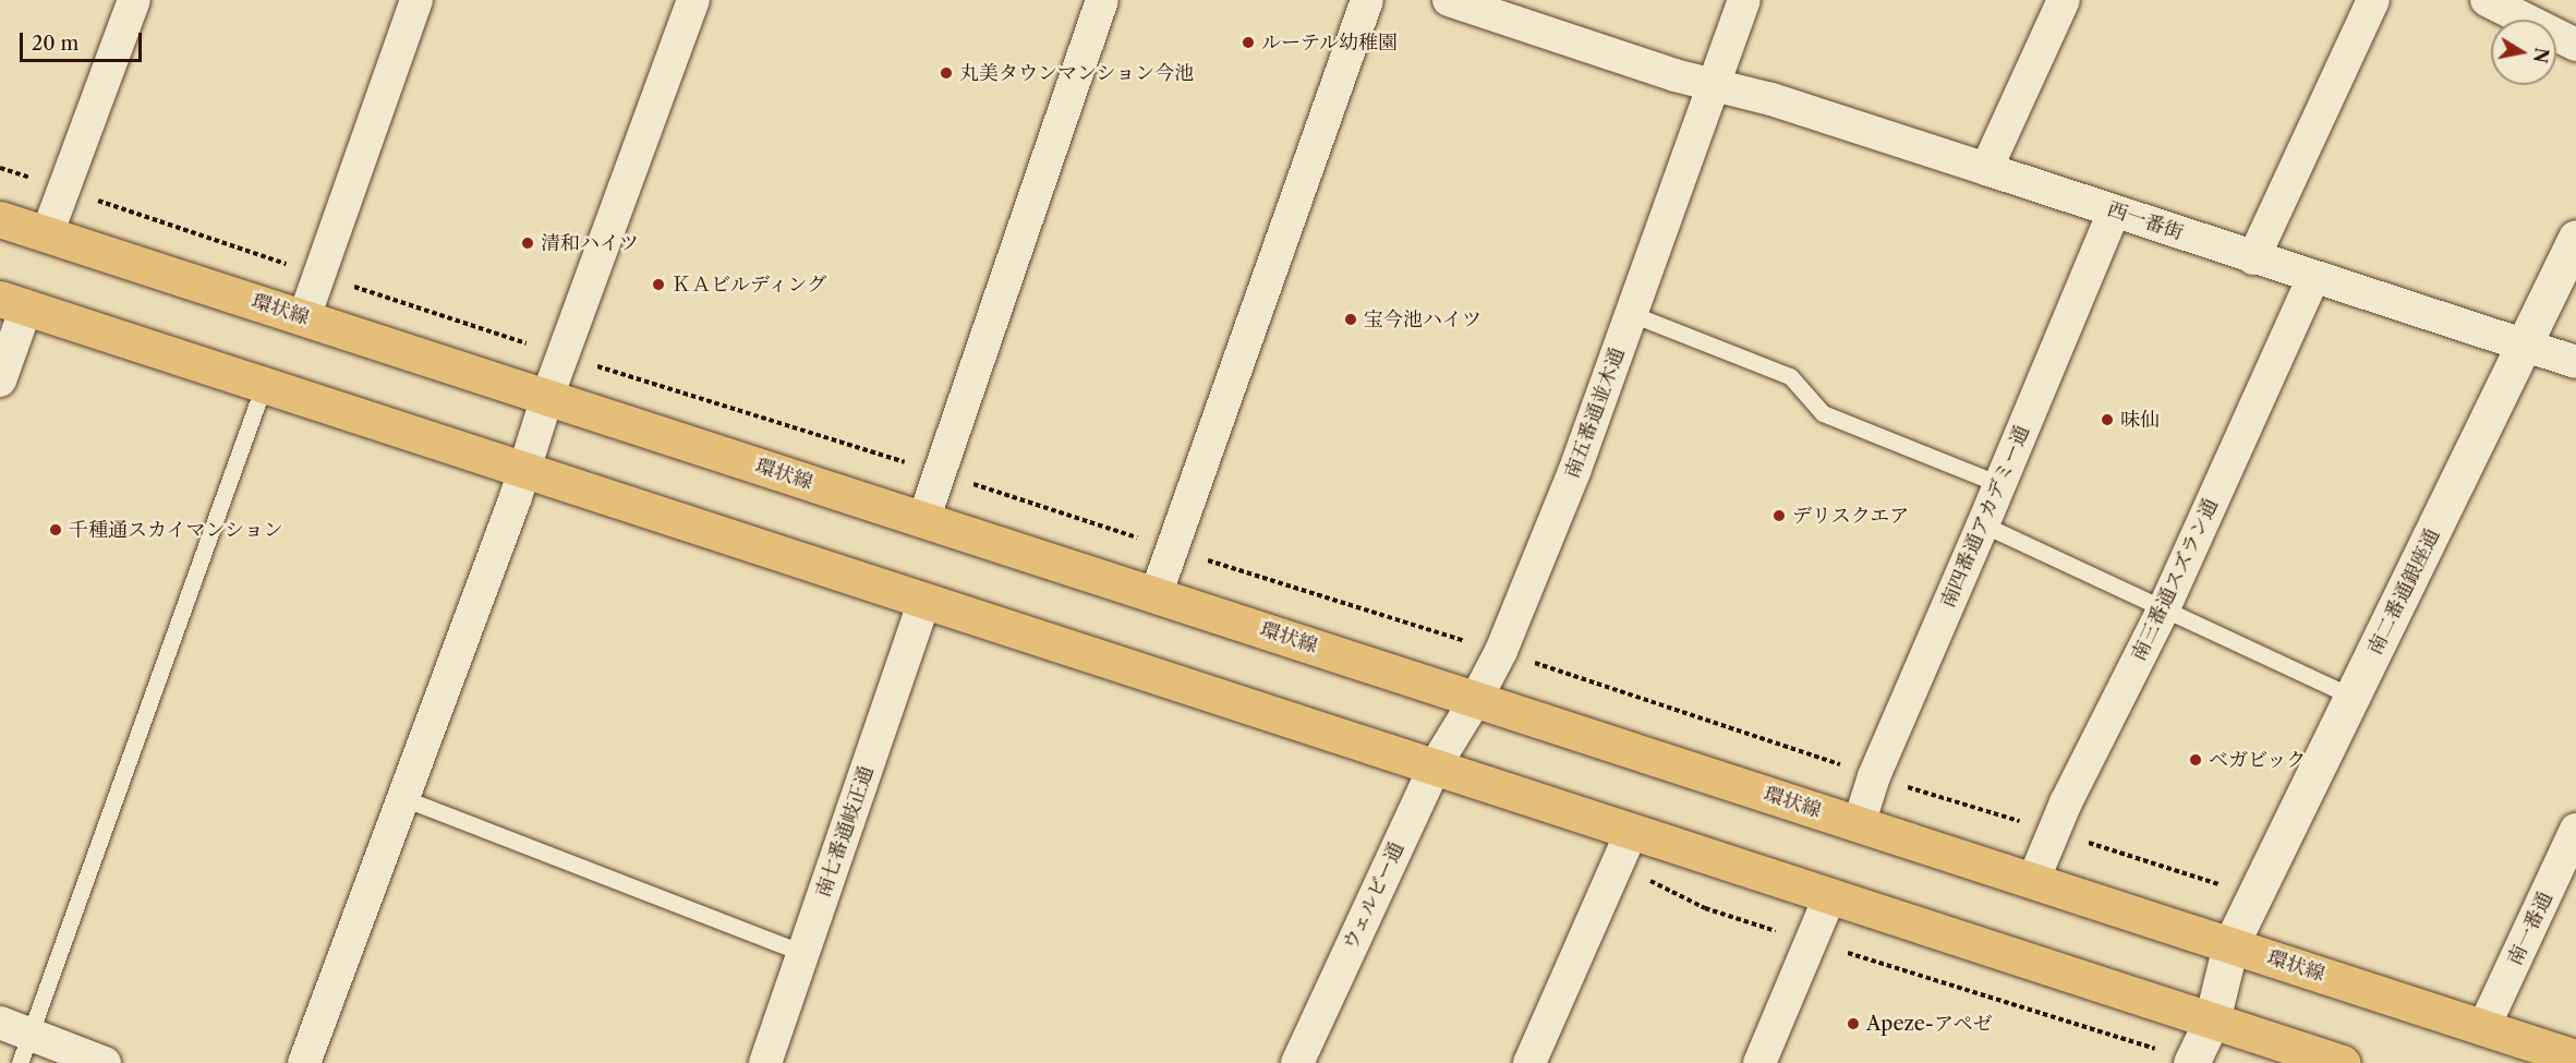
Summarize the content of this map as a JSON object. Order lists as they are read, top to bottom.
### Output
{
  "streets": {
    "main road": ["環状線"],
    "street": [
      "西一番街",
      "南五番通並木通",
      "南四番通アカデミー通",
      "南三番通スズラン通",
      "南二番通銀座通",
      "南七番通岐正通",
      "ウェルビー通",
      "南一番通"
    ]
  },
  "crossings": [
    ["西一番街", "南五番通並木通"],
    ["西一番街", "南四番通アカデミー通"],
    ["西一番街", "南三番通スズラン通"],
    ["西一番街", "南二番通銀座通"],
    ["環状線", "南五番通並木通"],
    ["環状線", "南四番通アカデミー通"],
    ["環状線", "南三番通スズラン通"],
    ["環状線", "南二番通銀座通"],
    ["環状線", "南一番通"],
    ["南五番通並木通", "ウェルビー通"]
  ],
  "places": [
    "ルーテル幼稚園",
    "丸美タウンマンション今池",
    "清和ハイツ",
    "ＫＡビルディング",
    "宝今池ハイツ",
    "味仙",
    "デリスクエア",
    "千種通スカイマンション",
    "ベガビック",
    "Apeze-アペゼ"
  ],
  "scale_bar": "20 m",
  "north": "right"
}
